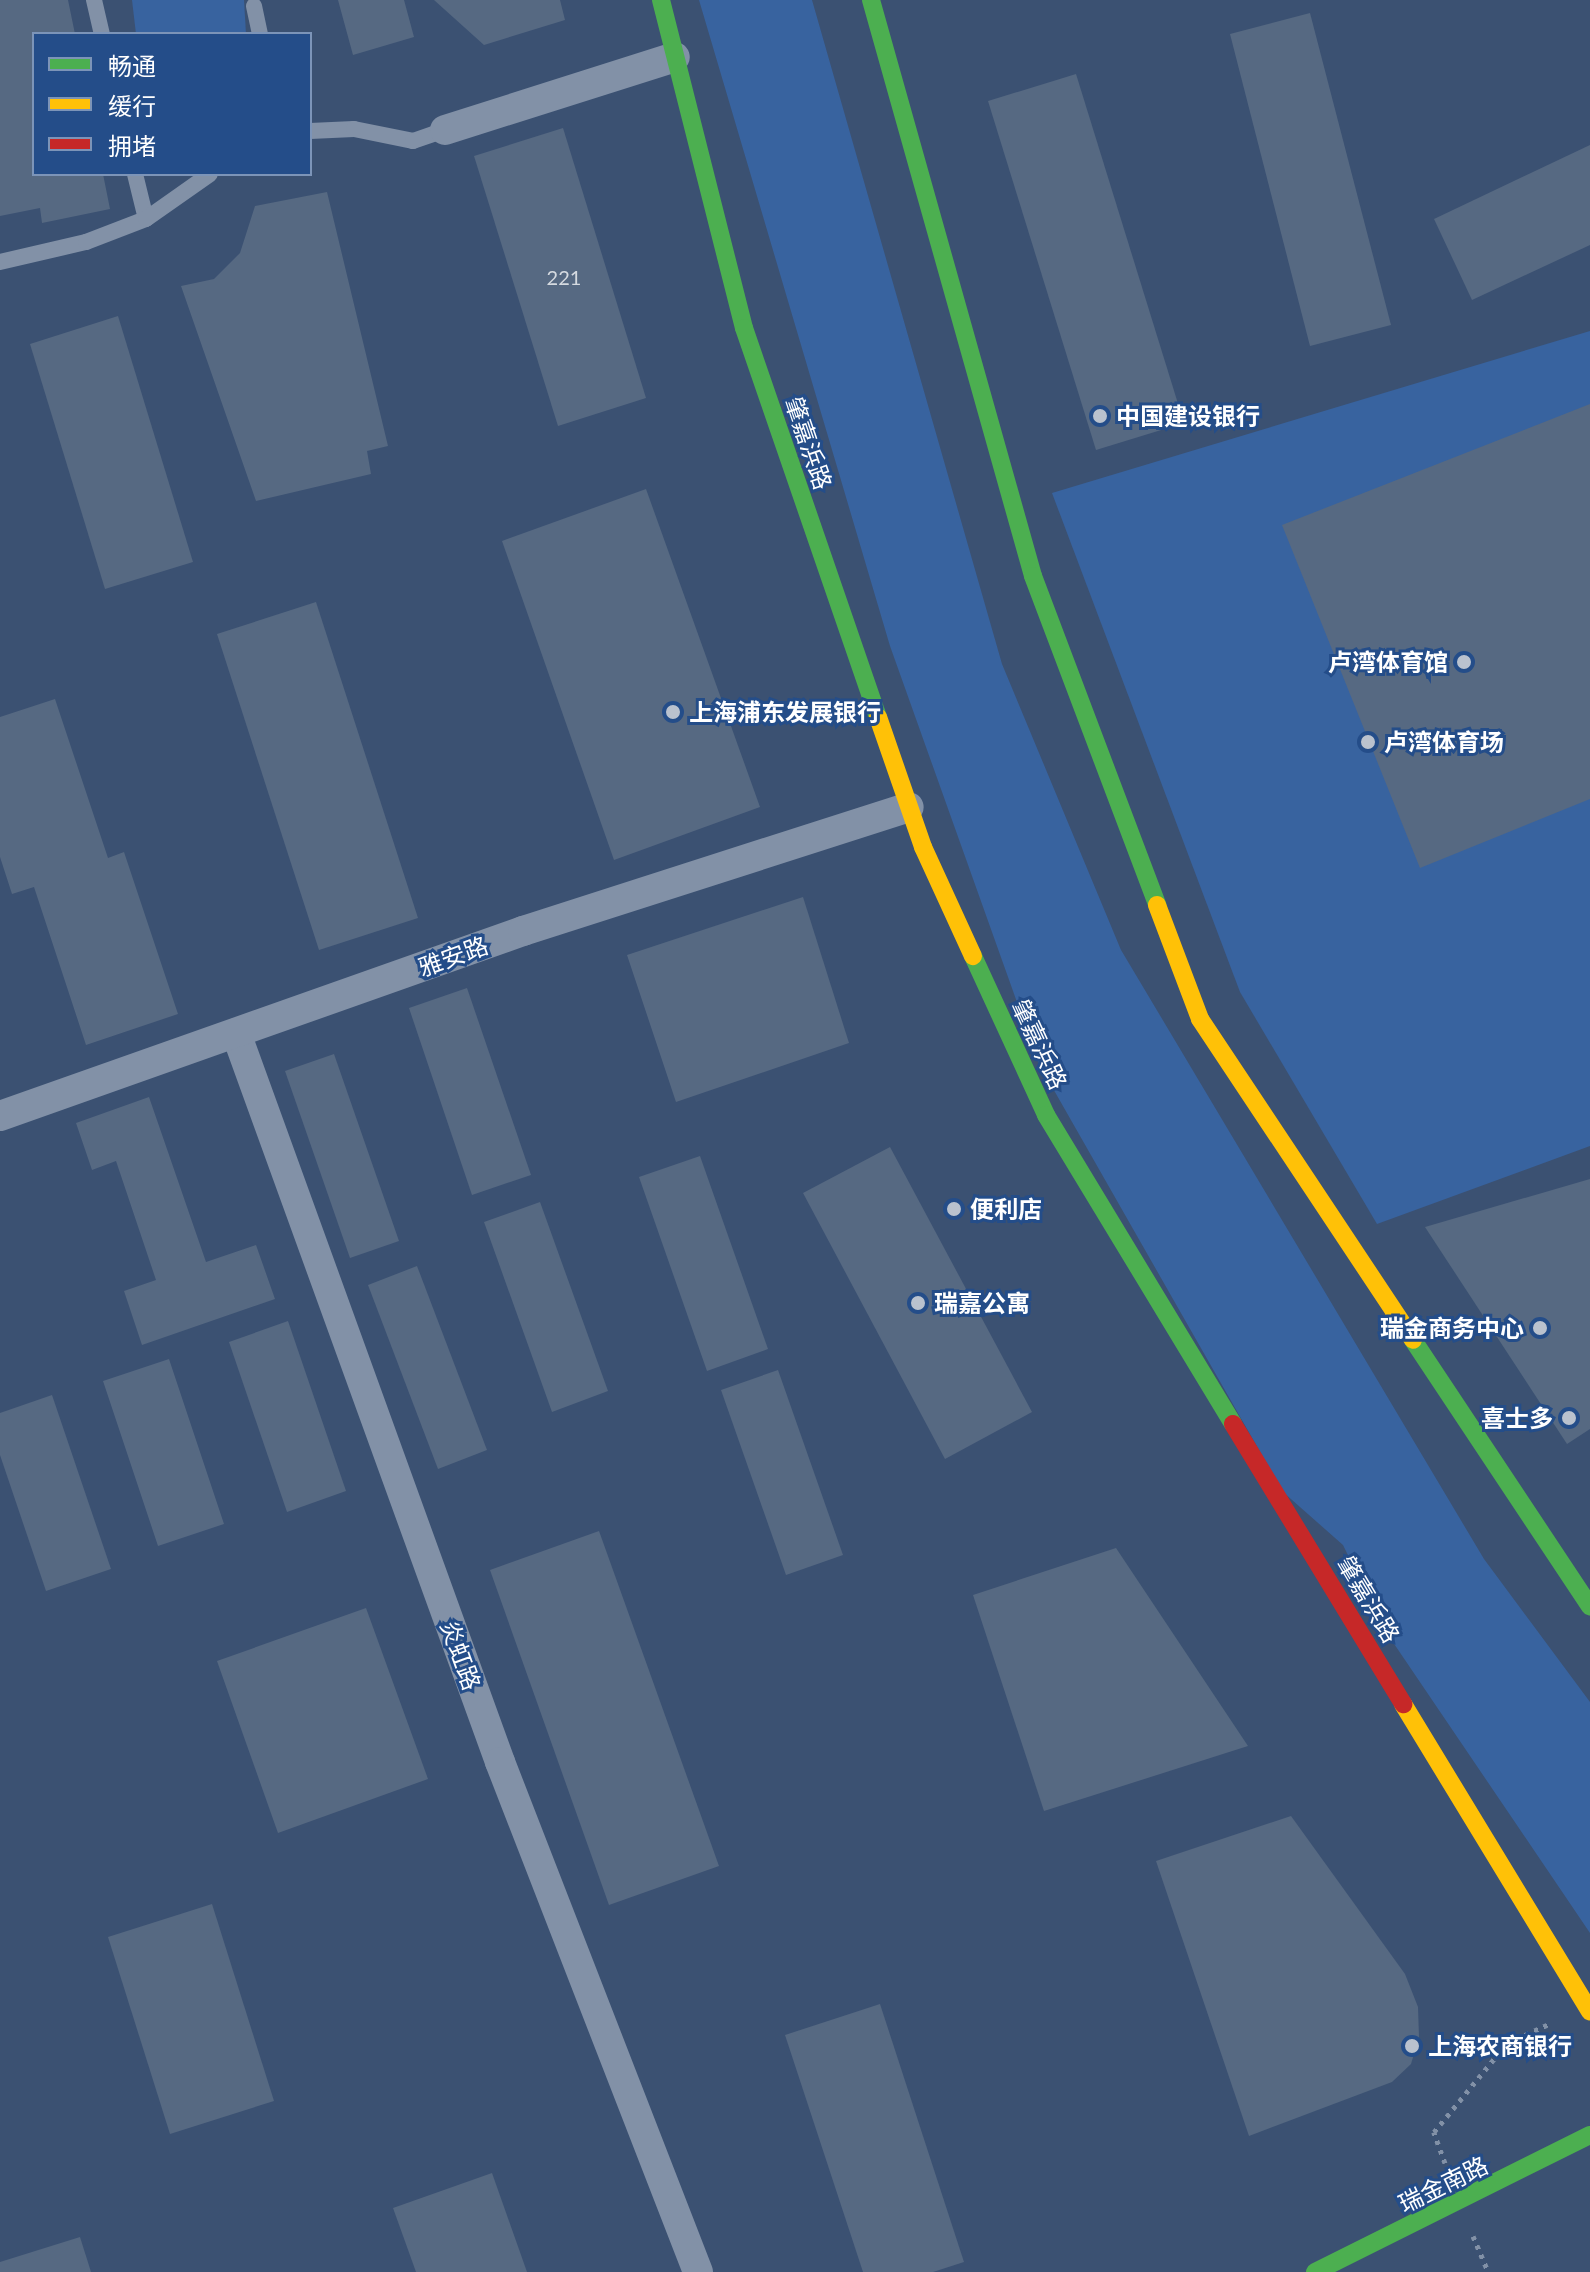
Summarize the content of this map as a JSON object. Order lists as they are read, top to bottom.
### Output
{
  "streets": {
    "main road": ["肇嘉浜路", "瑞金南路"],
    "street": ["雅安路", "炎虹路"]
  },
  "crossings": [
    ["肇嘉浜路", "雅安路"],
    ["雅安路", "炎虹路"]
  ],
  "places": [
    "中国建设银行",
    "卢湾体育馆",
    "上海浦东发展银行",
    "卢湾体育场",
    "便利店",
    "瑞嘉公寓",
    "瑞金商务中心",
    "喜士多",
    "上海农商银行"
  ],
  "house_numbers": ["221"],
  "legend": ["畅通", "缓行", "拥堵"]
}
